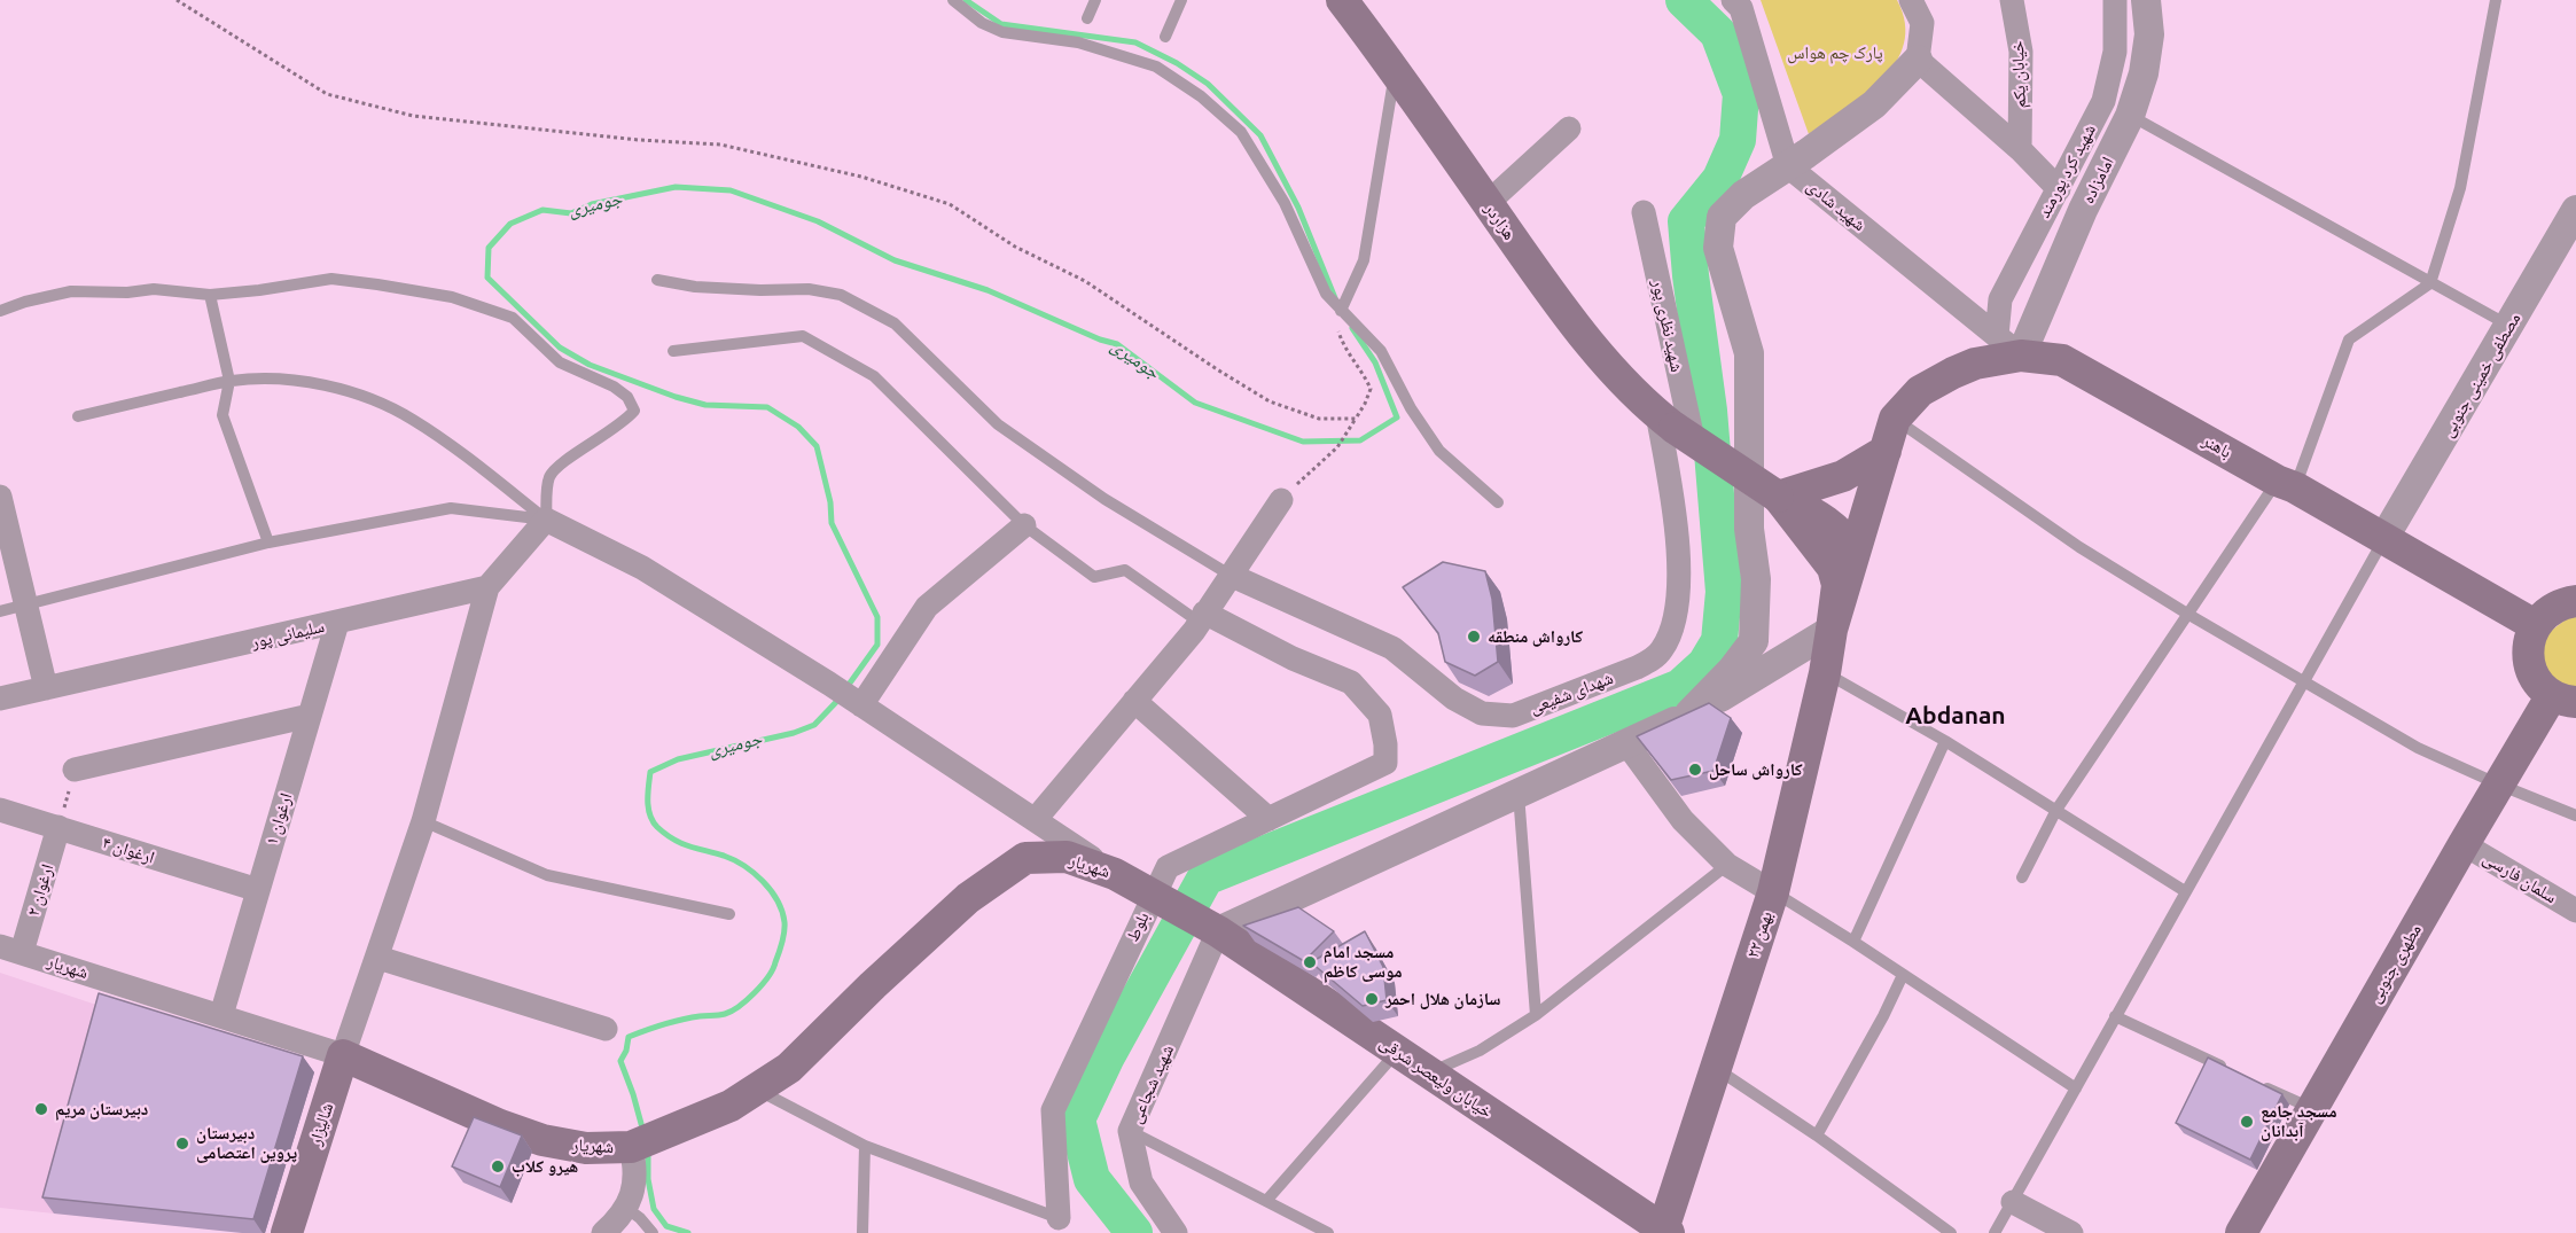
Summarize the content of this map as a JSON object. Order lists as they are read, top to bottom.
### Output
{
  "streets": {
    "main road": [
      "هزاردر",
      "باهنر",
      "شهریار",
      "۲۲ بهمن",
      "مطهری جنوبی",
      "خیابان ولیعصر شرقی",
      "شالیزار"
    ],
    "street": [
      "خیابان یکم",
      "شهید کرد پورمند",
      "امامزاده",
      "شهید شادی",
      "شهید نظری پور",
      "مصطفی خمینی جنوبی",
      "سلیمانی پور",
      "شهدای شفیعی",
      "ارغوان ۱",
      "ارغوان ۴",
      "سلمان فارسی",
      "ارغوان ۲",
      "بلوط",
      "شهید شجاعی"
    ]
  },
  "crossings": [
    ["شهید کرد پورمند", "امامزاده"],
    ["شهید کرد پورمند", "شهید شادی"],
    ["شهید کرد پورمند", "باهنر"],
    ["امامزاده", "شهید شادی"],
    ["امامزاده", "باهنر"],
    ["شهید شادی", "باهنر"],
    ["هزاردر", "شهید نظری پور"],
    ["هزاردر", "شهدای شفیعی"],
    ["شهید نظری پور", "شهدای شفیعی"],
    ["مصطفی خمینی جنوبی", "باهنر"],
    ["سلیمانی پور", "ارغوان ۱"],
    ["ارغوان ۱", "ارغوان ۴"],
    ["ارغوان ۱", "شهریار"],
    ["ارغوان ۴", "ارغوان ۲"],
    ["شهریار", "ارغوان ۲"],
    ["شهریار", "بلوط"],
    ["شهریار", "خیابان ولیعصر شرقی"],
    ["شهریار", "شهید شجاعی"],
    ["شهریار", "شالیزار"],
    ["سلمان فارسی", "مطهری جنوبی"],
    ["۲۲ بهمن", "خیابان ولیعصر شرقی"],
    ["خیابان ولیعصر شرقی", "شهید شجاعی"]
  ],
  "districts": ["Abdanan"],
  "water": ["جومیری"],
  "parks": ["پارک چم هواس"],
  "places": [
    "کارواش منطقه",
    "کارواش ساحل",
    "مسجد امام موسی کاظم",
    "سازمان هلال احمر",
    "دبیرستان مریم",
    "مسجد جامع آبدانان",
    "دبیرستان پروین اعتصامی",
    "هیرو کلاب"
  ]
}
